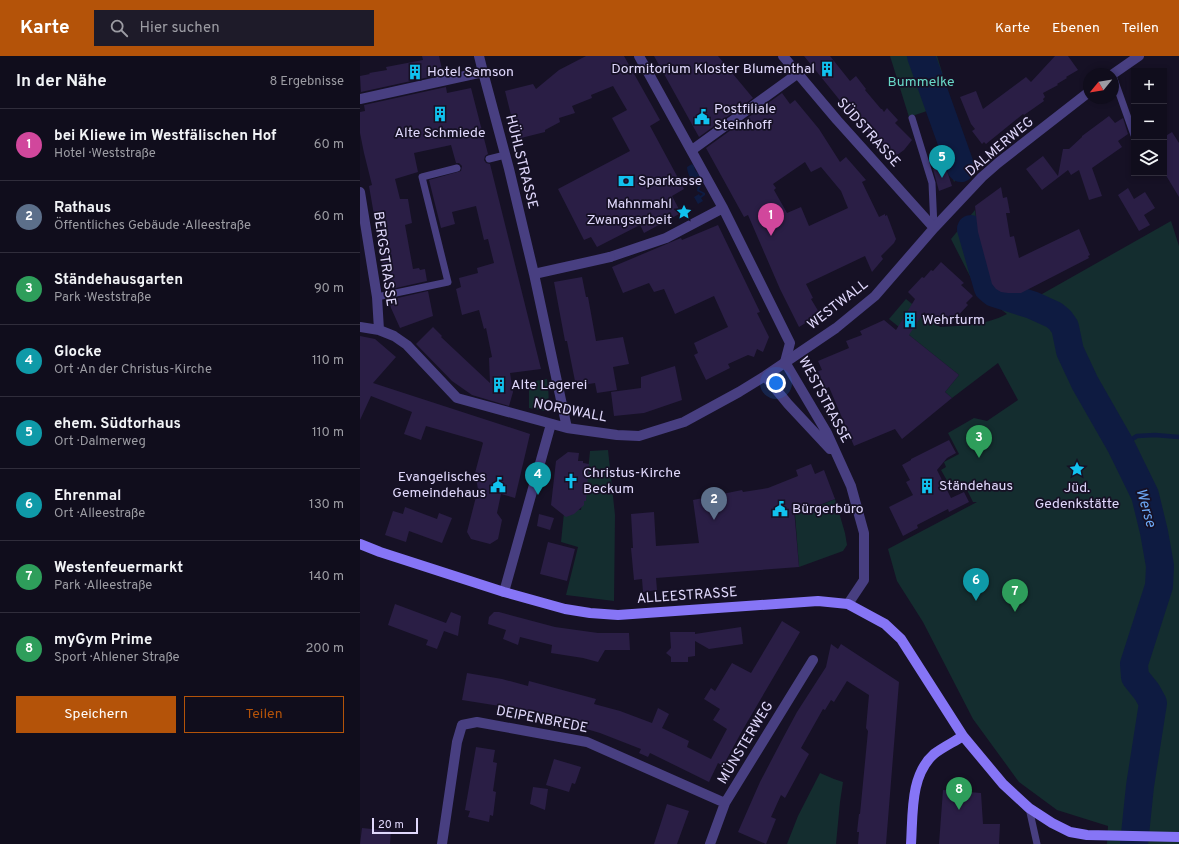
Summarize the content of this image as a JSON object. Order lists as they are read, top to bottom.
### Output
{
  "streets": {
    "main road": ["ALLEESTRASSE"],
    "street": [
      "SÜDSTRASSE",
      "DALMERWEG",
      "HÜHLSTRASSE",
      "BERGSTRASSE",
      "WESTWALL",
      "WESTSTRASSE",
      "NORDWALL",
      "DEIPENBREDE",
      "MÜNSTERWEG"
    ]
  },
  "crossings": [
    ["SÜDSTRASSE", "DALMERWEG"],
    ["SÜDSTRASSE", "WESTWALL"],
    ["DALMERWEG", "WESTWALL"],
    ["HÜHLSTRASSE", "NORDWALL"],
    ["BERGSTRASSE", "NORDWALL"],
    ["WESTWALL", "WESTSTRASSE"],
    ["WESTWALL", "NORDWALL"],
    ["WESTSTRASSE", "NORDWALL"],
    ["WESTSTRASSE", "ALLEESTRASSE"],
    ["DEIPENBREDE", "MÜNSTERWEG"]
  ],
  "water": ["Werse"],
  "parks": ["Bummelke"],
  "places": {
    "building": [
      "Dormitorium Kloster Blumenthal",
      "Hotel Samson",
      "Alte Schmiede",
      "Wehrturm",
      "Alte Lagerei",
      "Ständehaus"
    ],
    "public building": ["Postfiliale Steinhoff", "Evangelisches Gemeindehaus", "Bürgerbüro"],
    "bank": ["Sparkasse"],
    "place": ["Mahnmahl Zwangsarbeit", "Jüd. Gedenkstätte"],
    "church": ["Christus-Kirche Beckum"]
  },
  "scale_bar": "20 m",
  "north": "bottom left",
  "page": {
    "header": "Karte",
    "search": "Hier suchen",
    "nav": ["Karte", "Ebenen", "Teilen"],
    "heading": ["In der Nähe", "8 Ergebnisse"],
    "map_buttons": ["+", "−"],
    "list": [
      {
        "mark": "1",
        "name": "bei Kliewe im Westfälischen Hof",
        "note": "Hotel · Weststraße",
        "value": "60 m"
      },
      {
        "mark": "2",
        "name": "Rathaus",
        "note": "Öffentliches Gebäude · Alleestraße",
        "value": "60 m"
      },
      {
        "mark": "3",
        "name": "Ständehausgarten",
        "note": "Park · Weststraße",
        "value": "90 m"
      },
      {
        "mark": "4",
        "name": "Glocke",
        "note": "Ort · An der Christus-Kirche",
        "value": "110 m"
      },
      {
        "mark": "5",
        "name": "ehem. Südtorhaus",
        "note": "Ort · Dalmerweg",
        "value": "110 m"
      },
      {
        "mark": "6",
        "name": "Ehrenmal",
        "note": "Ort · Alleestraße",
        "value": "130 m"
      },
      {
        "mark": "7",
        "name": "Westenfeuermarkt",
        "note": "Park · Alleestraße",
        "value": "140 m"
      },
      {
        "mark": "8",
        "name": "myGym Prime",
        "note": "Sport · Ahlener Straße",
        "value": "200 m"
      }
    ],
    "pins": [
      "5",
      "1",
      "3",
      "4",
      "2",
      "6",
      "7",
      "8"
    ],
    "buttons": ["Speichern", "Teilen"],
    "scale": "20 m"
  }
}
